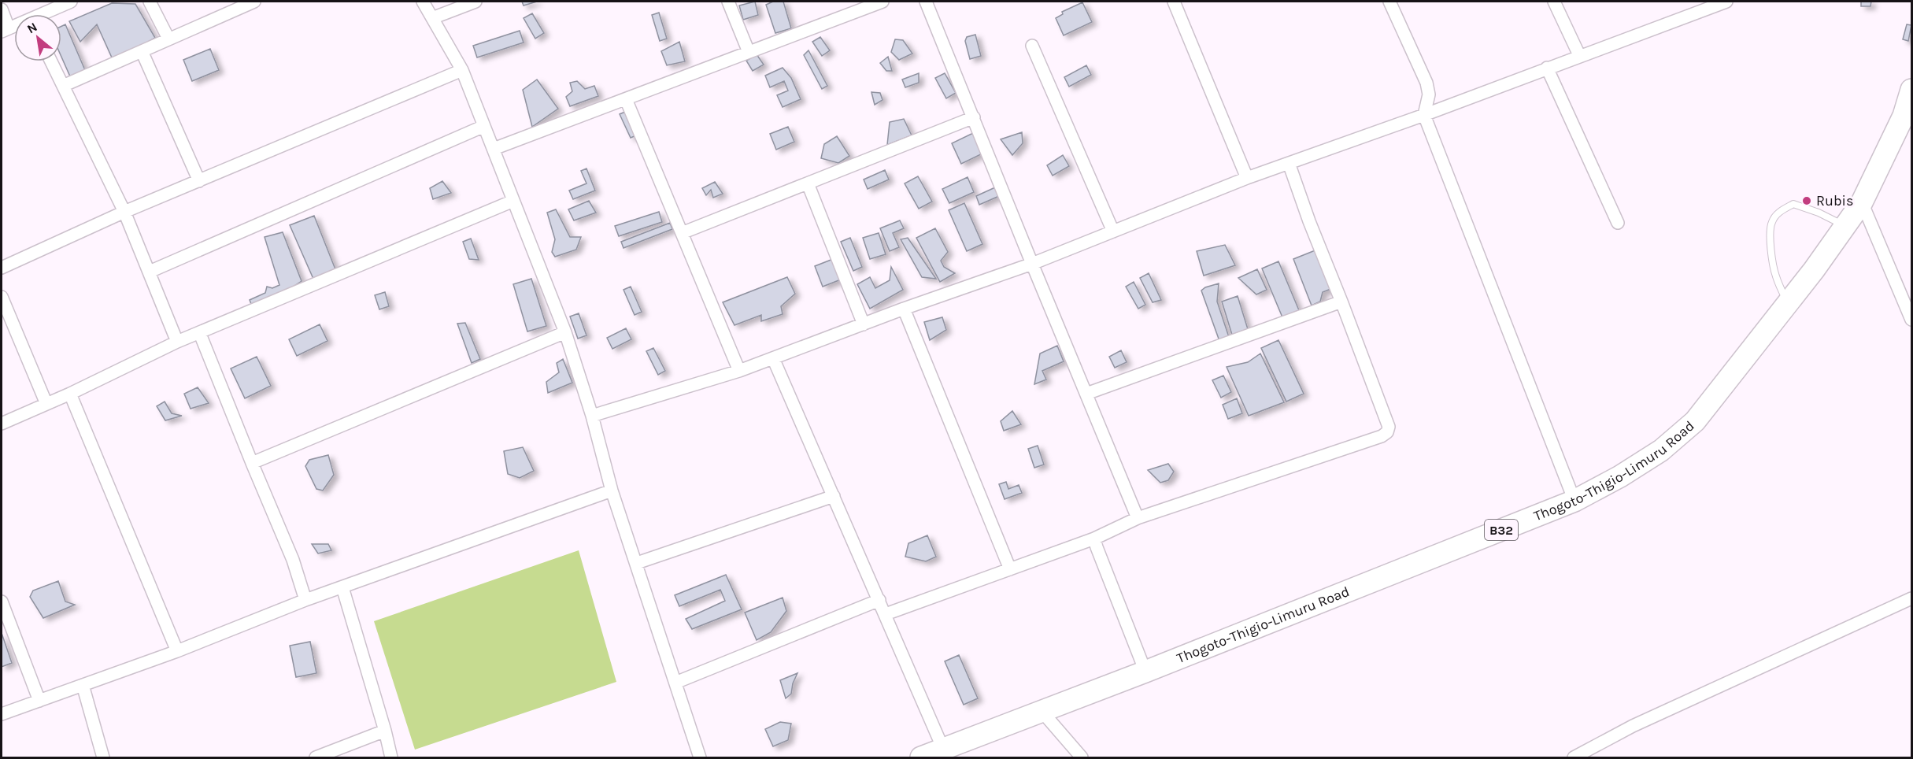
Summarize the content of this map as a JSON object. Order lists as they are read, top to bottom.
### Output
{
  "streets": {
    "highway": ["Thogoto-Thigio-Limuru Road", "B32"]
  },
  "places": ["Rubis"],
  "north": "top left"
}
